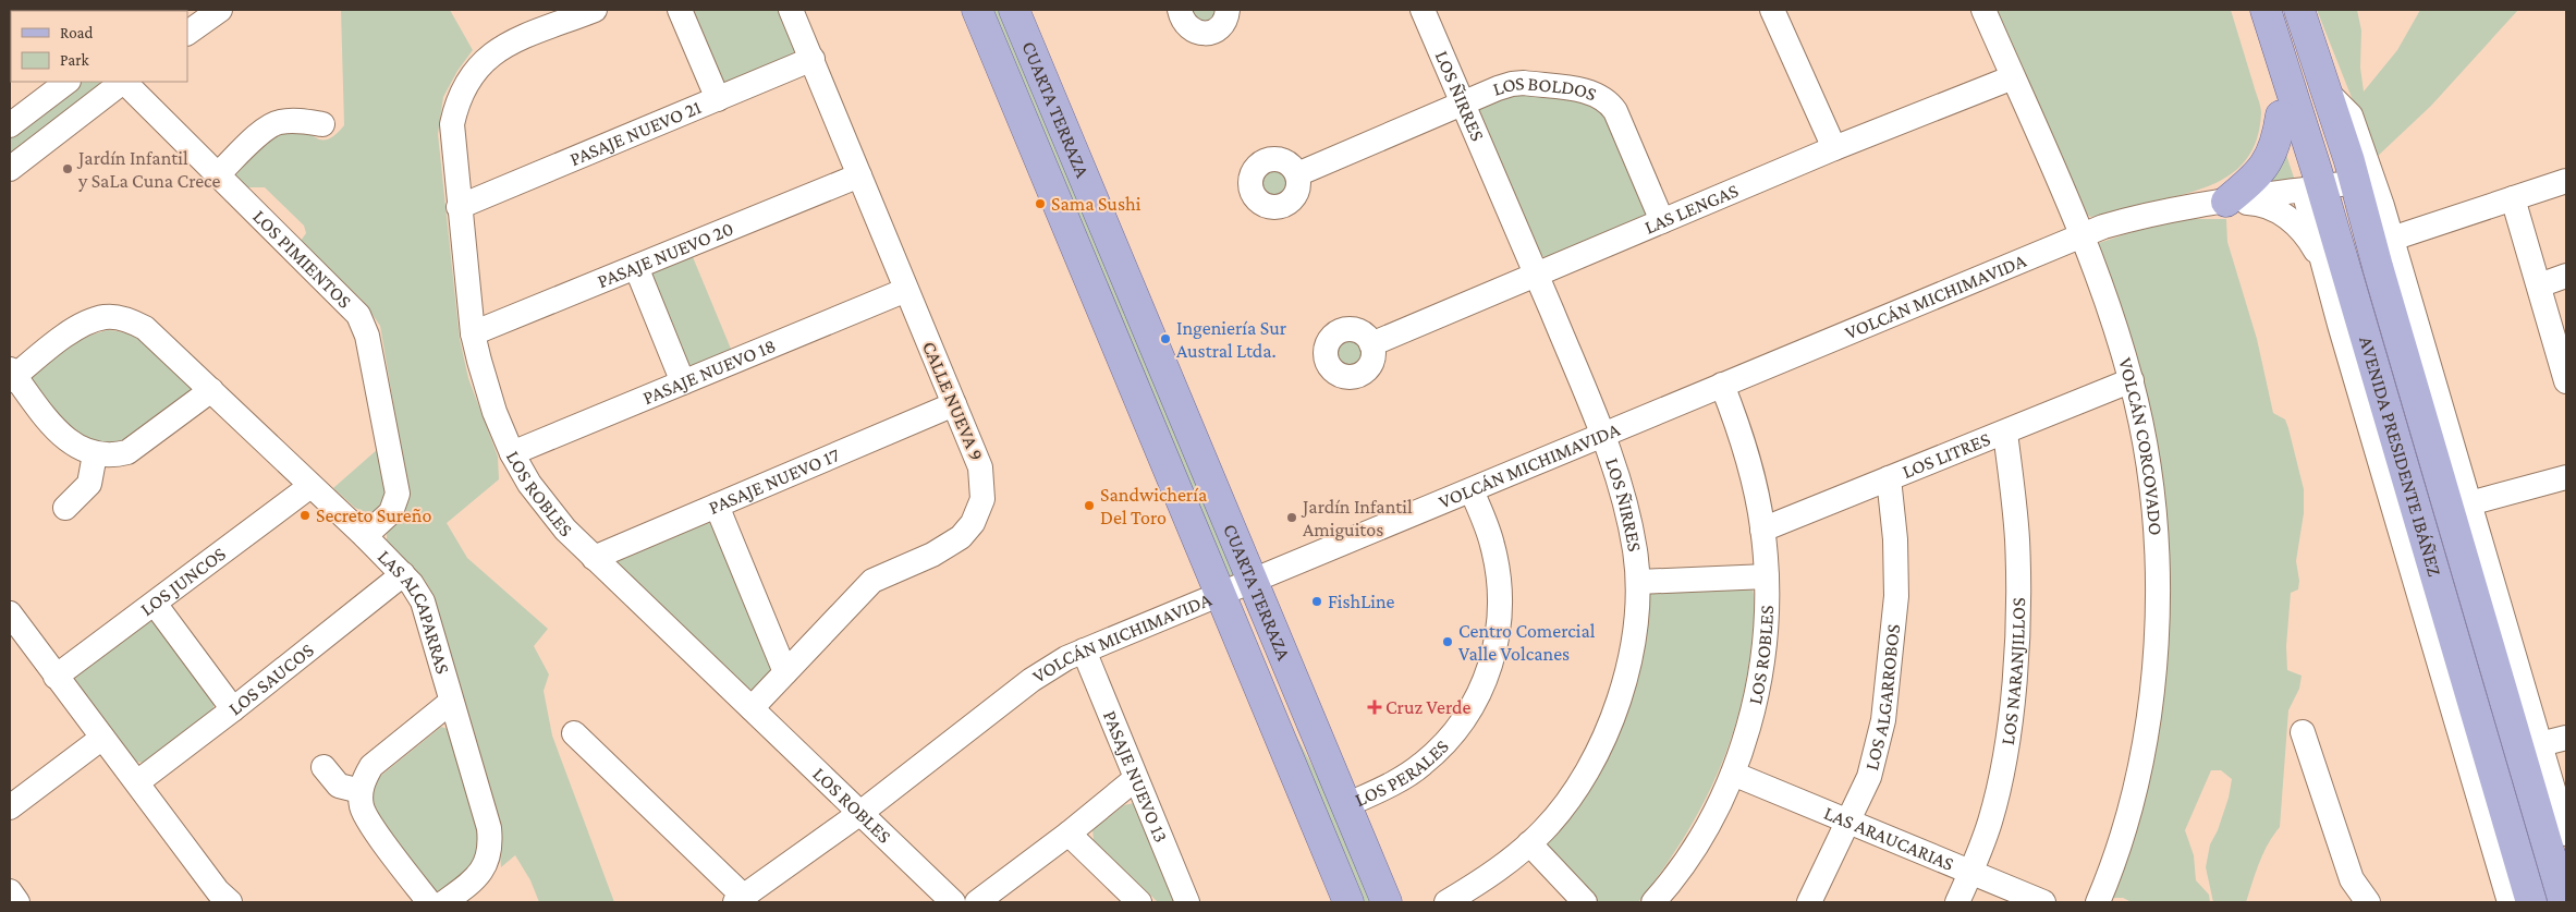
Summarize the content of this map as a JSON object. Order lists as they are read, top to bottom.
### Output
{
  "streets": {
    "main road": ["CUARTA TERRAZA", "AVENIDA PRESIDENTE IBÁÑEZ"],
    "street": [
      "LOS BOLDOS",
      "LOS ÑIRRES",
      "PASAJE NUEVO 21",
      "LAS LENGAS",
      "PASAJE NUEVO 20",
      "LOS PIMIENTOS",
      "VOLCÁN MICHIMAVIDA",
      "PASAJE NUEVO 18",
      "CALLE NUEVA 9",
      "VOLCÁN CORCOVADO",
      "LOS LITRES",
      "PASAJE NUEVO 17",
      "LOS ROBLES",
      "LOS JUNCOS",
      "LAS ALCAPARRAS",
      "LOS NARANJILLOS",
      "LOS SAUCOS",
      "LOS ALGARROBOS",
      "LOS PERALES",
      "PASAJE NUEVO 13",
      "LAS ARAUCARIAS"
    ]
  },
  "crossings": [
    ["LOS BOLDOS", "LOS ÑIRRES"],
    ["LOS BOLDOS", "LAS LENGAS"],
    ["LOS ÑIRRES", "LAS LENGAS"],
    ["LOS ÑIRRES", "VOLCÁN MICHIMAVIDA"],
    ["CUARTA TERRAZA", "VOLCÁN MICHIMAVIDA"],
    ["CUARTA TERRAZA", "LOS PERALES"],
    ["PASAJE NUEVO 21", "CALLE NUEVA 9"],
    ["PASAJE NUEVO 21", "LOS ROBLES"],
    ["LAS LENGAS", "VOLCÁN CORCOVADO"],
    ["PASAJE NUEVO 20", "CALLE NUEVA 9"],
    ["PASAJE NUEVO 20", "LOS ROBLES"],
    ["LOS PIMIENTOS", "LAS ALCAPARRAS"],
    ["VOLCÁN MICHIMAVIDA", "VOLCÁN CORCOVADO"],
    ["VOLCÁN MICHIMAVIDA", "AVENIDA PRESIDENTE IBÁÑEZ"],
    ["VOLCÁN MICHIMAVIDA", "LOS ROBLES"],
    ["VOLCÁN MICHIMAVIDA", "LOS PERALES"],
    ["VOLCÁN MICHIMAVIDA", "PASAJE NUEVO 13"],
    ["PASAJE NUEVO 18", "CALLE NUEVA 9"],
    ["PASAJE NUEVO 18", "LOS ROBLES"],
    ["CALLE NUEVA 9", "PASAJE NUEVO 17"],
    ["CALLE NUEVA 9", "LOS ROBLES"],
    ["VOLCÁN CORCOVADO", "LOS LITRES"],
    ["LOS LITRES", "LOS ROBLES"],
    ["LOS LITRES", "LOS NARANJILLOS"],
    ["LOS LITRES", "LOS ALGARROBOS"],
    ["PASAJE NUEVO 17", "LOS ROBLES"],
    ["LOS ROBLES", "LAS ARAUCARIAS"],
    ["LOS JUNCOS", "LAS ALCAPARRAS"],
    ["LAS ALCAPARRAS", "LOS SAUCOS"],
    ["LOS NARANJILLOS", "LAS ARAUCARIAS"],
    ["LOS ALGARROBOS", "LAS ARAUCARIAS"]
  ],
  "places": {
    "other": [
      "Jardín Infantil y SaLa Cuna Crece",
      "Sama Sushi",
      "Ingeniería Sur Austral Ltda.",
      "Sandwichería Del Toro",
      "Secreto Sureño",
      "Jardín Infantil Amiguitos",
      "FishLine",
      "Centro Comercial Valle Volcanes"
    ],
    "health": ["Cruz Verde"]
  },
  "legend": ["Road", "Park"]
}
